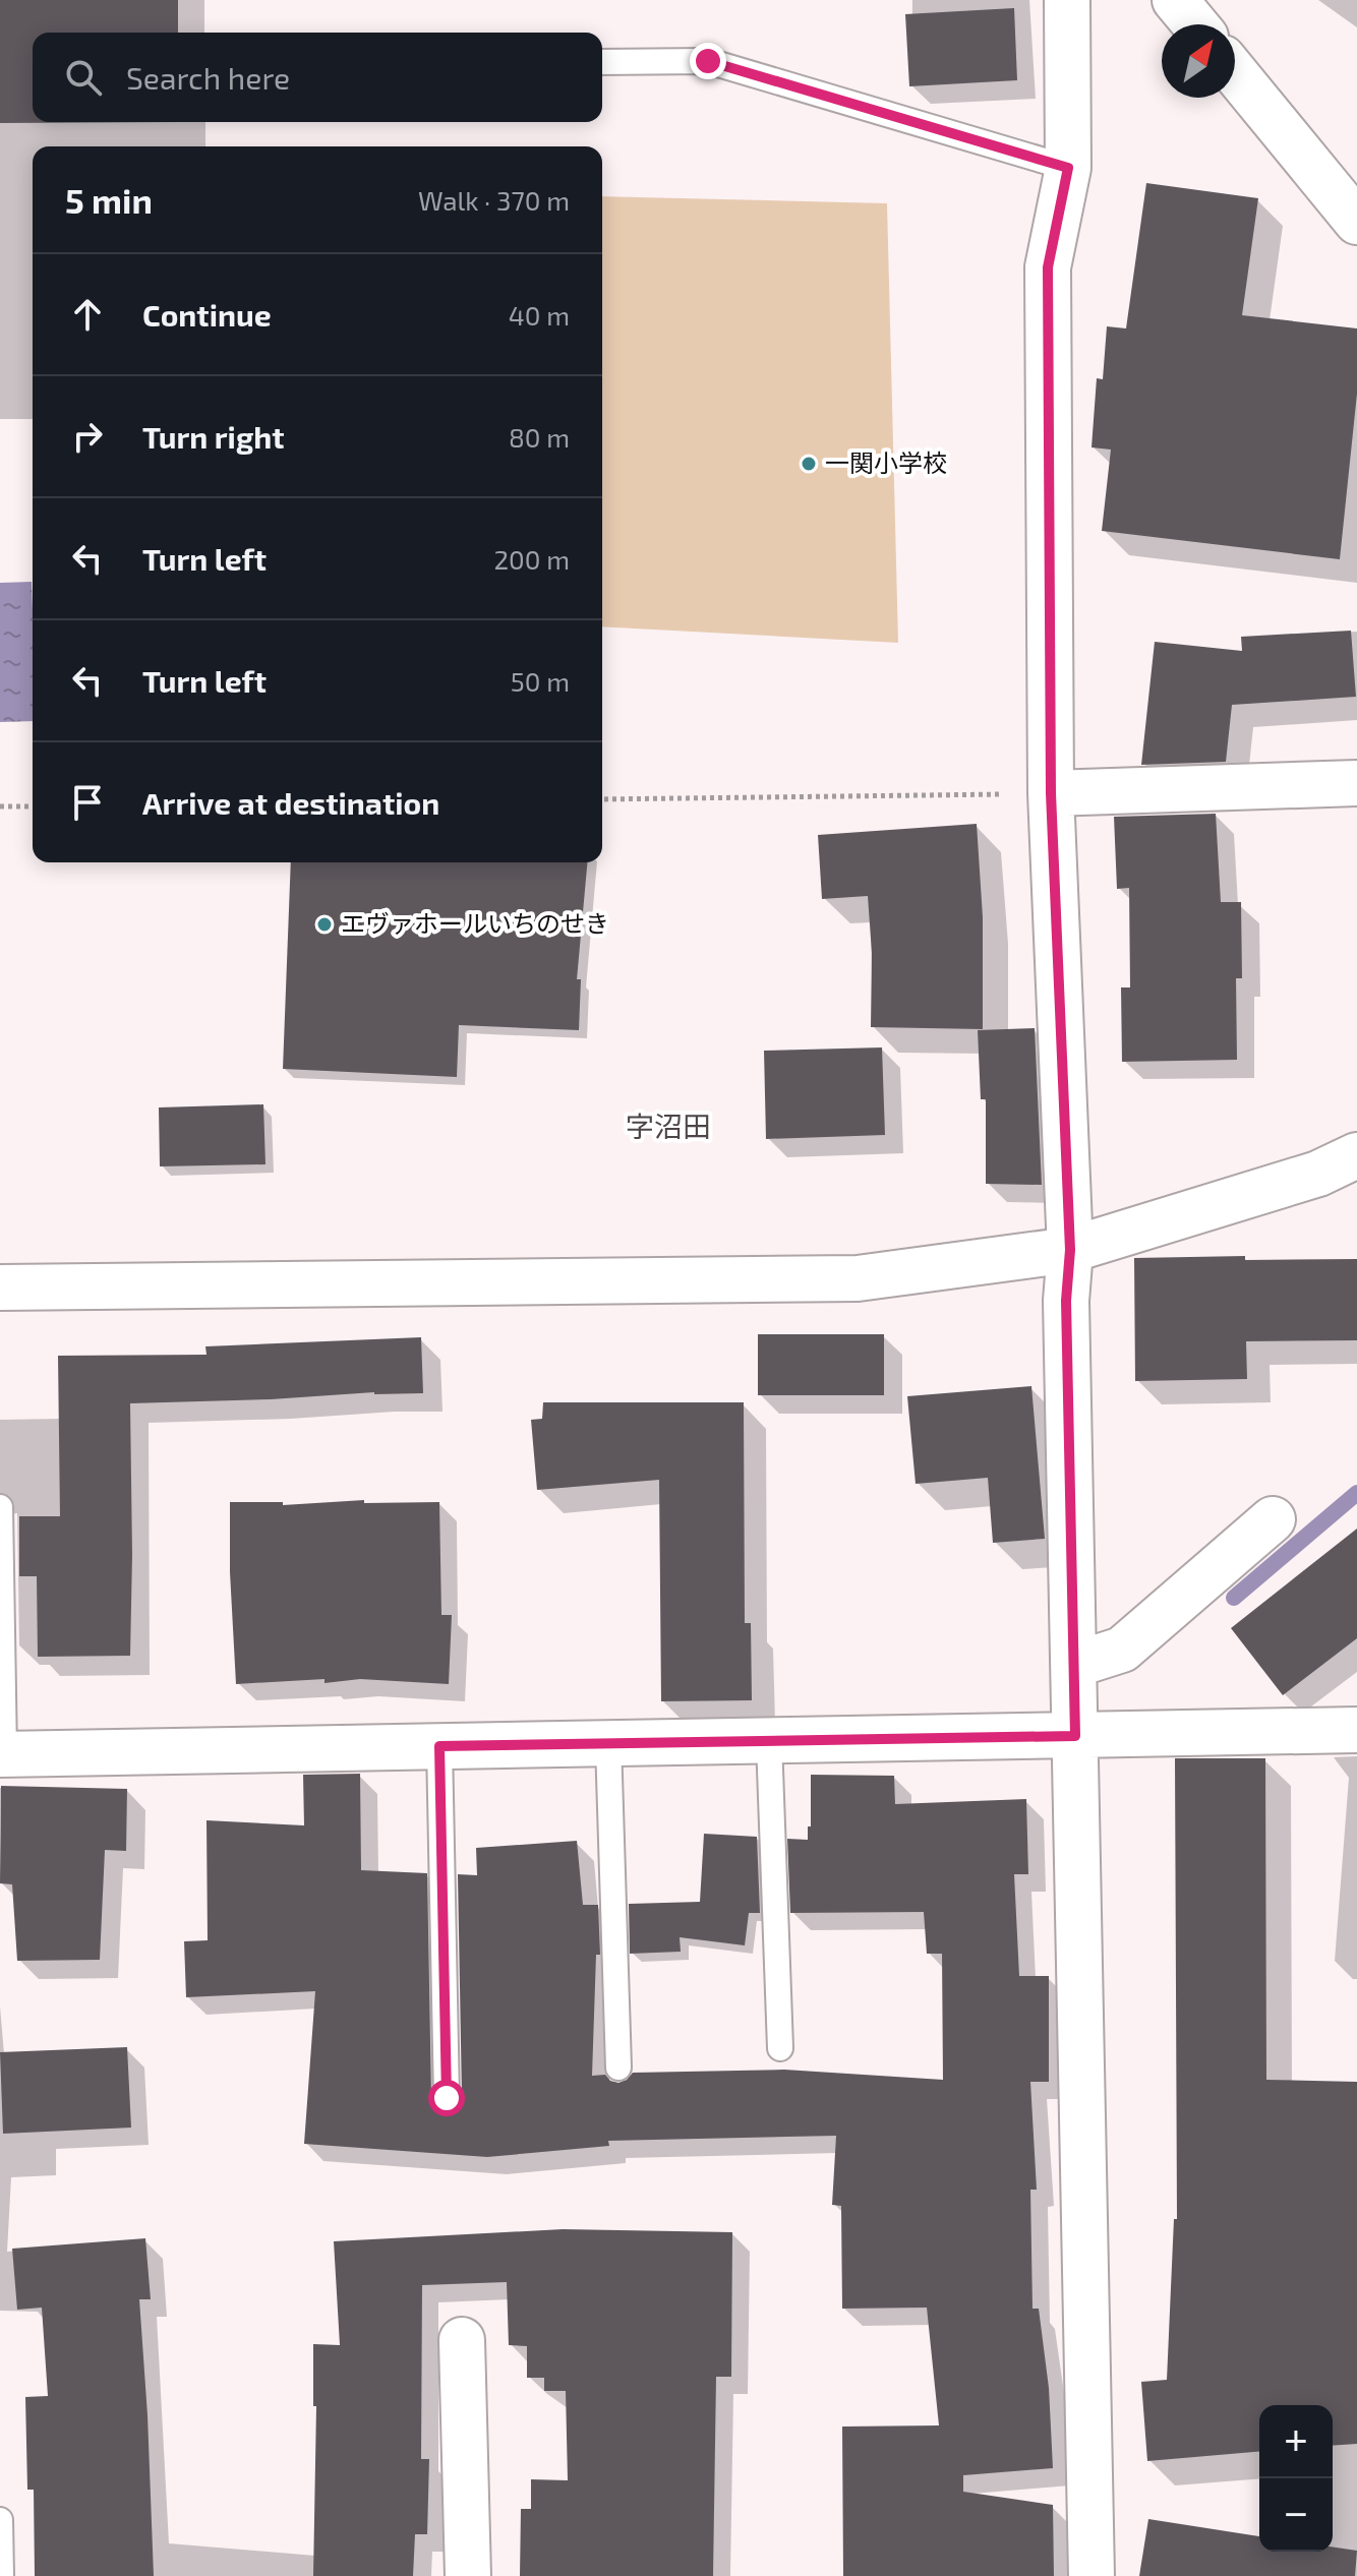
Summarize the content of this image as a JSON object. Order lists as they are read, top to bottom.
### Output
{
  "districts": ["字沼田"],
  "places": ["一関小学校", "エヴァホールいちのせき"],
  "north": "top right",
  "page": {
    "search": "Search here",
    "heading": ["5 min", "Walk · 370 m"],
    "list": [
      ["Continue", "40 m"],
      ["Turn right", "80 m"],
      ["Turn left", "200 m"],
      ["Turn left", "50 m"],
      "Arrive at destination"
    ],
    "map_buttons": ["+", "−"]
  }
}
